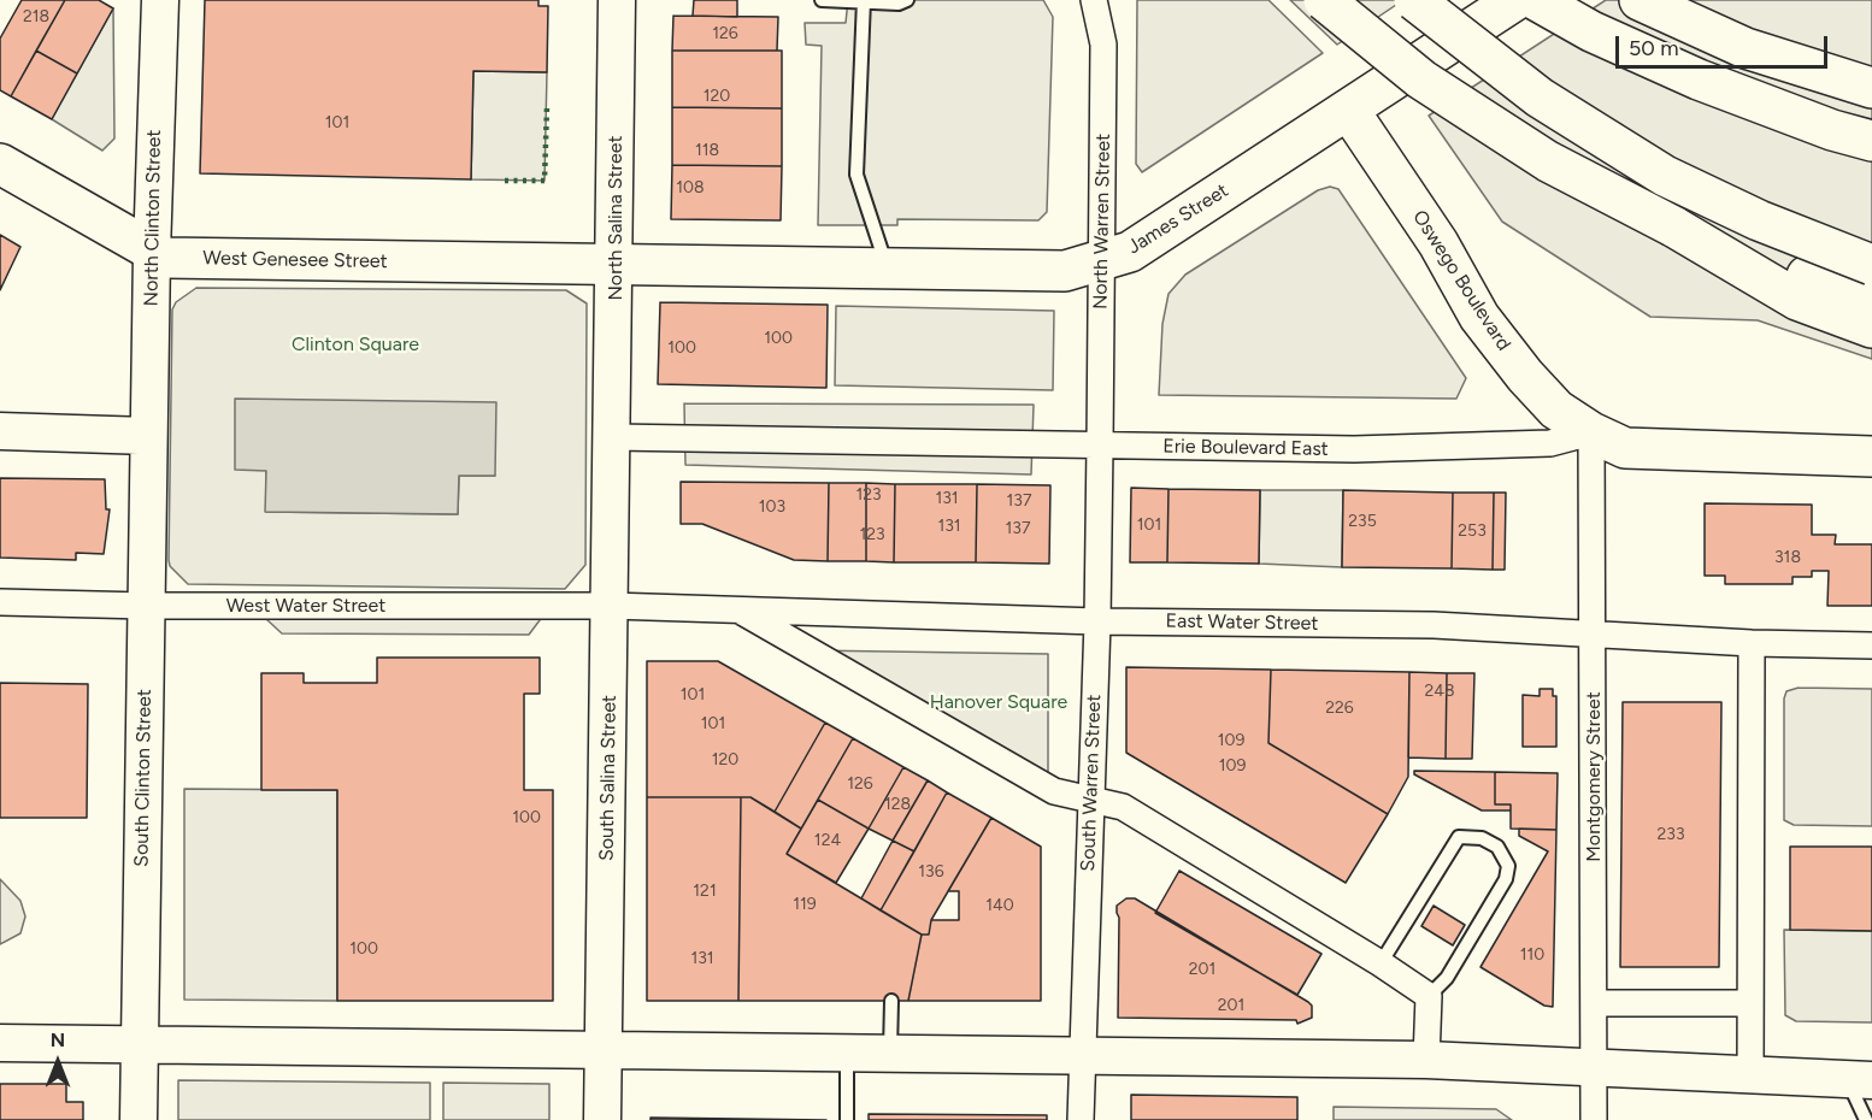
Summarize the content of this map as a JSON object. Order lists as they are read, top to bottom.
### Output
{
  "streets": {
    "main road": ["James Street", "West Genesee Street", "Oswego Boulevard"],
    "street": [
      "North Clinton Street",
      "North Salina Street",
      "North Warren Street",
      "Erie Boulevard East",
      "West Water Street",
      "East Water Street",
      "Montgomery Street",
      "South Clinton Street",
      "South Salina Street",
      "South Warren Street"
    ]
  },
  "crossings": [
    ["North Clinton Street", "West Genesee Street"],
    ["North Clinton Street", "South Clinton Street"],
    ["North Salina Street", "James Street"],
    ["North Salina Street", "West Genesee Street"],
    ["North Salina Street", "Erie Boulevard East"],
    ["North Salina Street", "South Salina Street"],
    ["James Street", "North Warren Street"],
    ["James Street", "West Genesee Street"],
    ["James Street", "Oswego Boulevard"],
    ["North Warren Street", "Erie Boulevard East"],
    ["North Warren Street", "South Warren Street"],
    ["Oswego Boulevard", "Erie Boulevard East"],
    ["Oswego Boulevard", "Montgomery Street"],
    ["Erie Boulevard East", "Montgomery Street"],
    ["Erie Boulevard East", "South Salina Street"],
    ["Erie Boulevard East", "South Warren Street"],
    ["West Water Street", "East Water Street"],
    ["West Water Street", "South Clinton Street"],
    ["West Water Street", "South Salina Street"],
    ["East Water Street", "Montgomery Street"],
    ["East Water Street", "South Salina Street"],
    ["East Water Street", "South Warren Street"]
  ],
  "parks": ["Clinton Square", "Hanover Square"],
  "house_numbers": [
    "218",
    "126",
    "120",
    "101",
    "118",
    "108",
    "100",
    "100",
    "123",
    "131",
    "137",
    "103",
    "235",
    "101",
    "131",
    "137",
    "253",
    "123",
    "318",
    "248",
    "101",
    "226",
    "101",
    "109",
    "120",
    "109",
    "126",
    "128",
    "100",
    "233",
    "124",
    "136",
    "121",
    "119",
    "140",
    "100",
    "110",
    "131",
    "201",
    "201"
  ],
  "scale_bar": "50 m",
  "north": "top"
}
